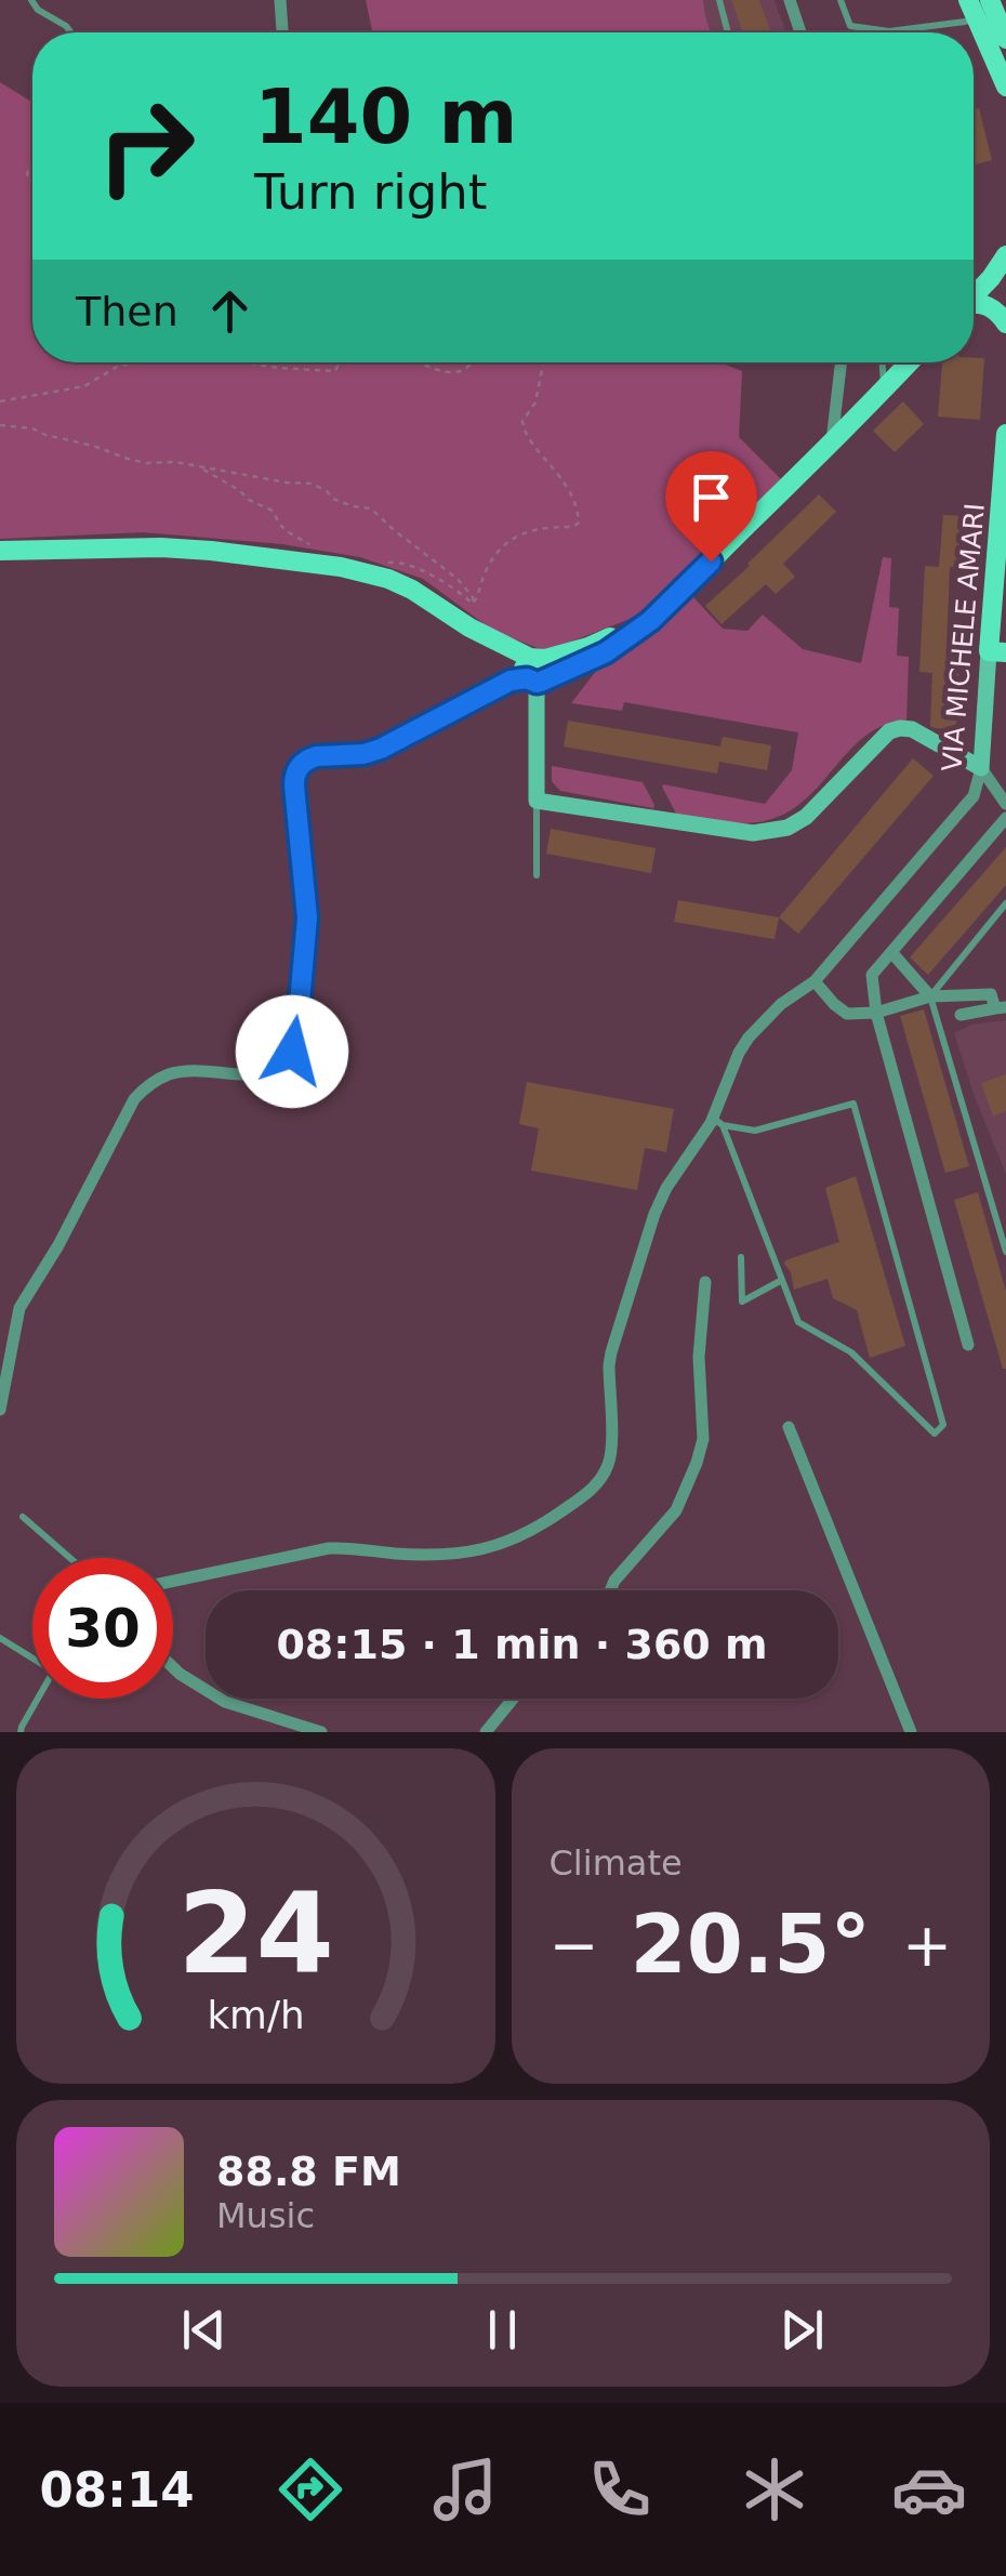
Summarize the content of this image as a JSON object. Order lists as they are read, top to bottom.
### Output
{
  "streets": {
    "main road": ["VIA MICHELE AMARI"]
  },
  "page": {
    "turn": ["140 m", "Turn right"],
    "then": "Then",
    "limit": "30",
    "trip": "08:15 · 1 min · 360 m",
    "tile": "Climate",
    "heat": ["−", "20.5°", "+"],
    "song": ["88.8 FM", "Music"],
    "tabs": "08:14",
    "gauge": ["24", "km/h"]
  }
}
